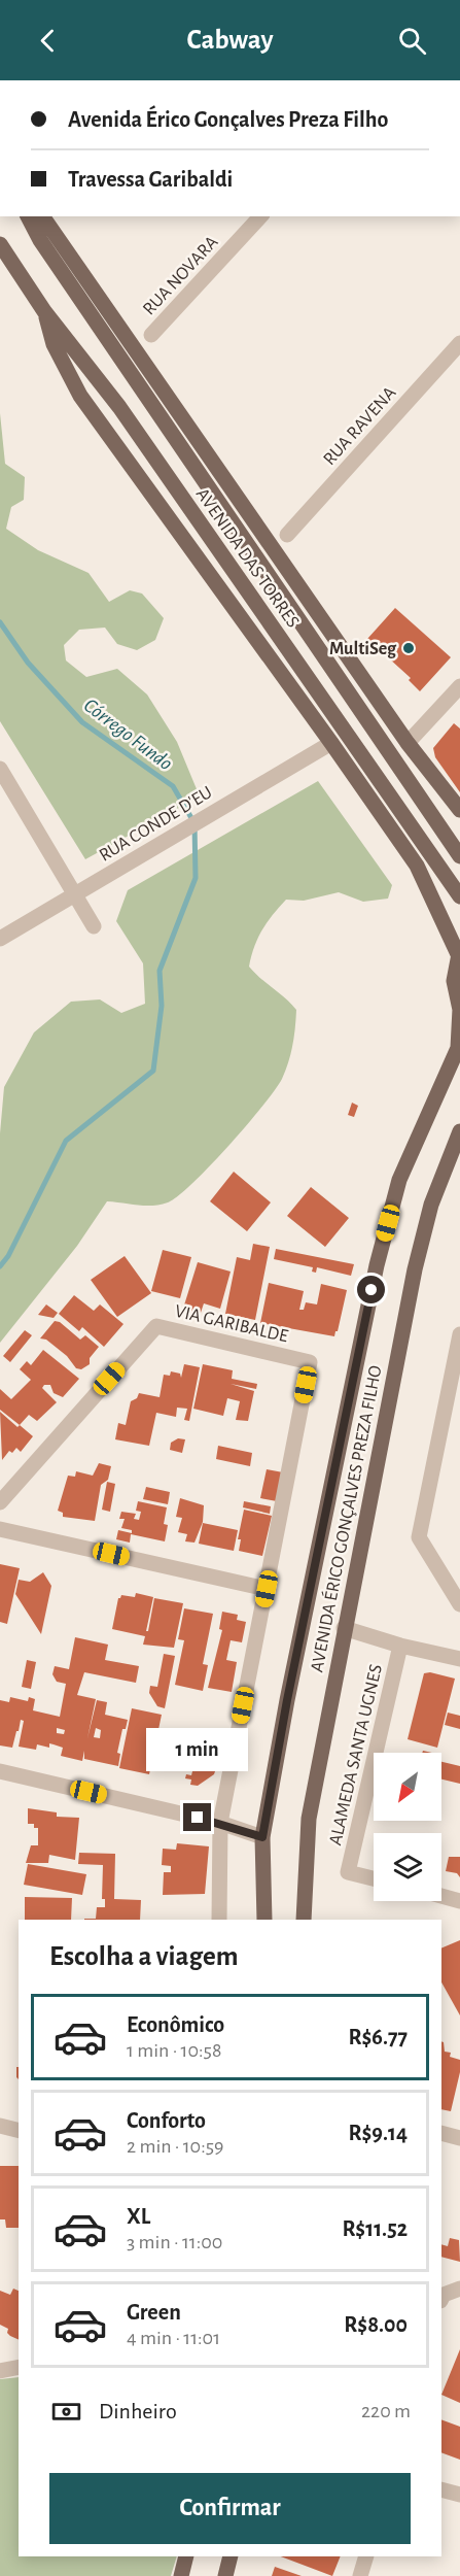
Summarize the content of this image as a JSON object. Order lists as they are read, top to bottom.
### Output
{
  "streets": {
    "main road": ["AVENIDA DAS TORRES", "AVENIDA ÉRICO GONÇALVES PREZA FILHO"],
    "street": [
      "RUA NOVARA",
      "RUA RAVENA",
      "RUA CONDE D'EU",
      "VIA GARIBALDE",
      "ALAMEDA SANTA UGNES"
    ]
  },
  "water": ["Córrego Fundo"],
  "places": ["MultiSeg"],
  "north": "bottom left",
  "page": {
    "header": "Cabway",
    "banner": ["Avenida Érico Gonçalves Preza Filho", "Travessa Garibaldi"],
    "bubble": "1 min",
    "heading": "Escolha a viagem",
    "list": [
      {
        "name": "Econômico",
        "note": "1 min · 10:58",
        "value": "R$6.77"
      },
      {
        "name": "Conforto",
        "note": "2 min · 10:59",
        "value": "R$9.14"
      },
      {
        "name": "XL",
        "note": "3 min · 11:00",
        "value": "R$11.52"
      },
      {
        "name": "Green",
        "note": "4 min · 11:01",
        "value": "R$8.00"
      }
    ],
    "pay": ["Dinheiro", "220 m"],
    "buttons": "Confirmar"
  }
}
